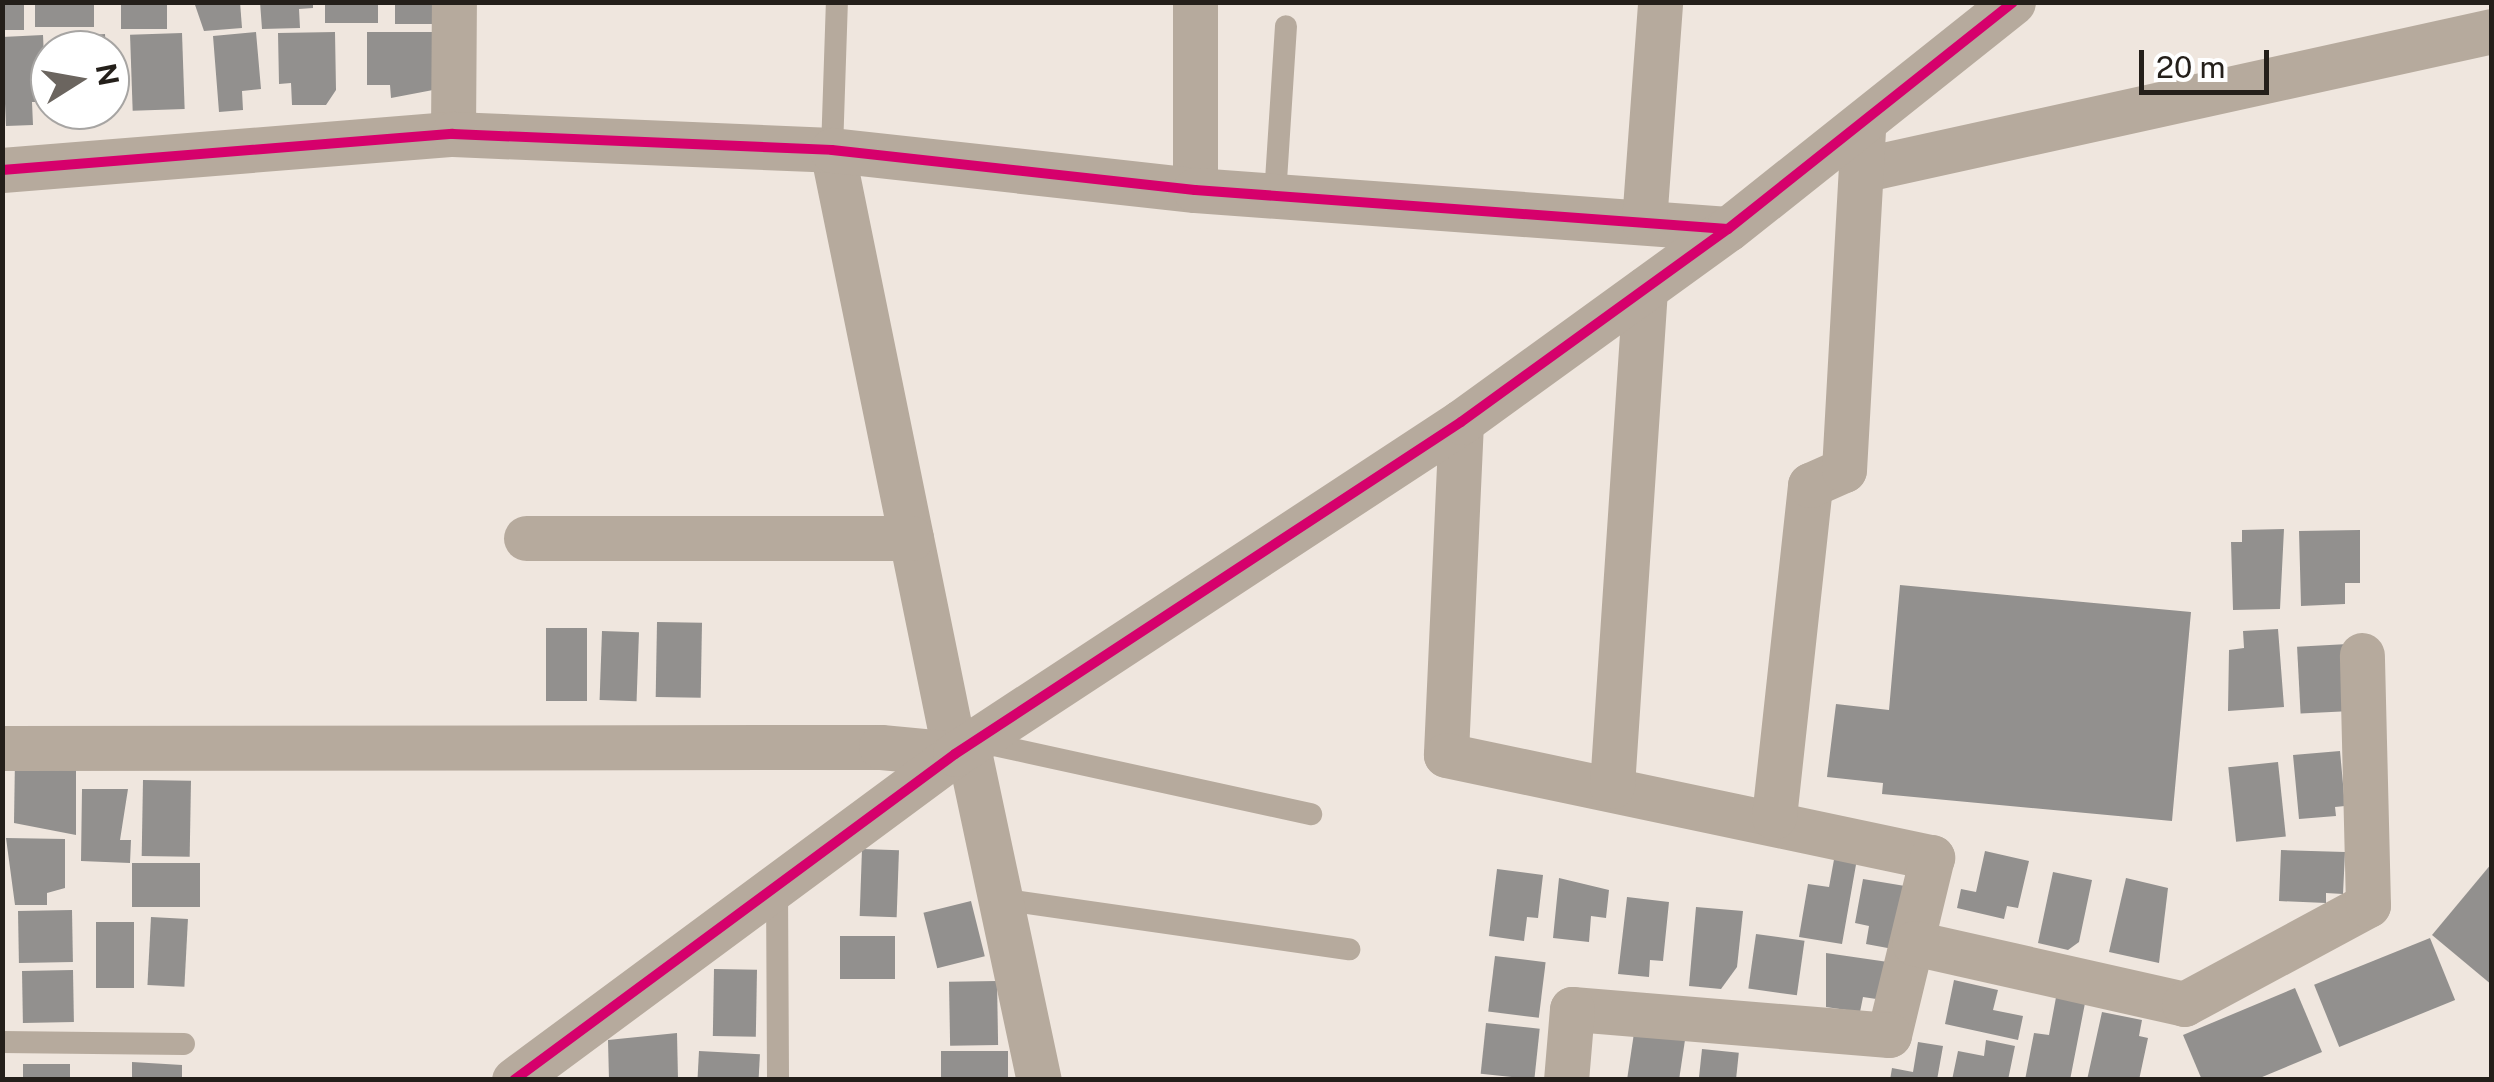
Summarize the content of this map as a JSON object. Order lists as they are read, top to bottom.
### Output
{
  "scale_bar": "20 m",
  "north": "right"
}
